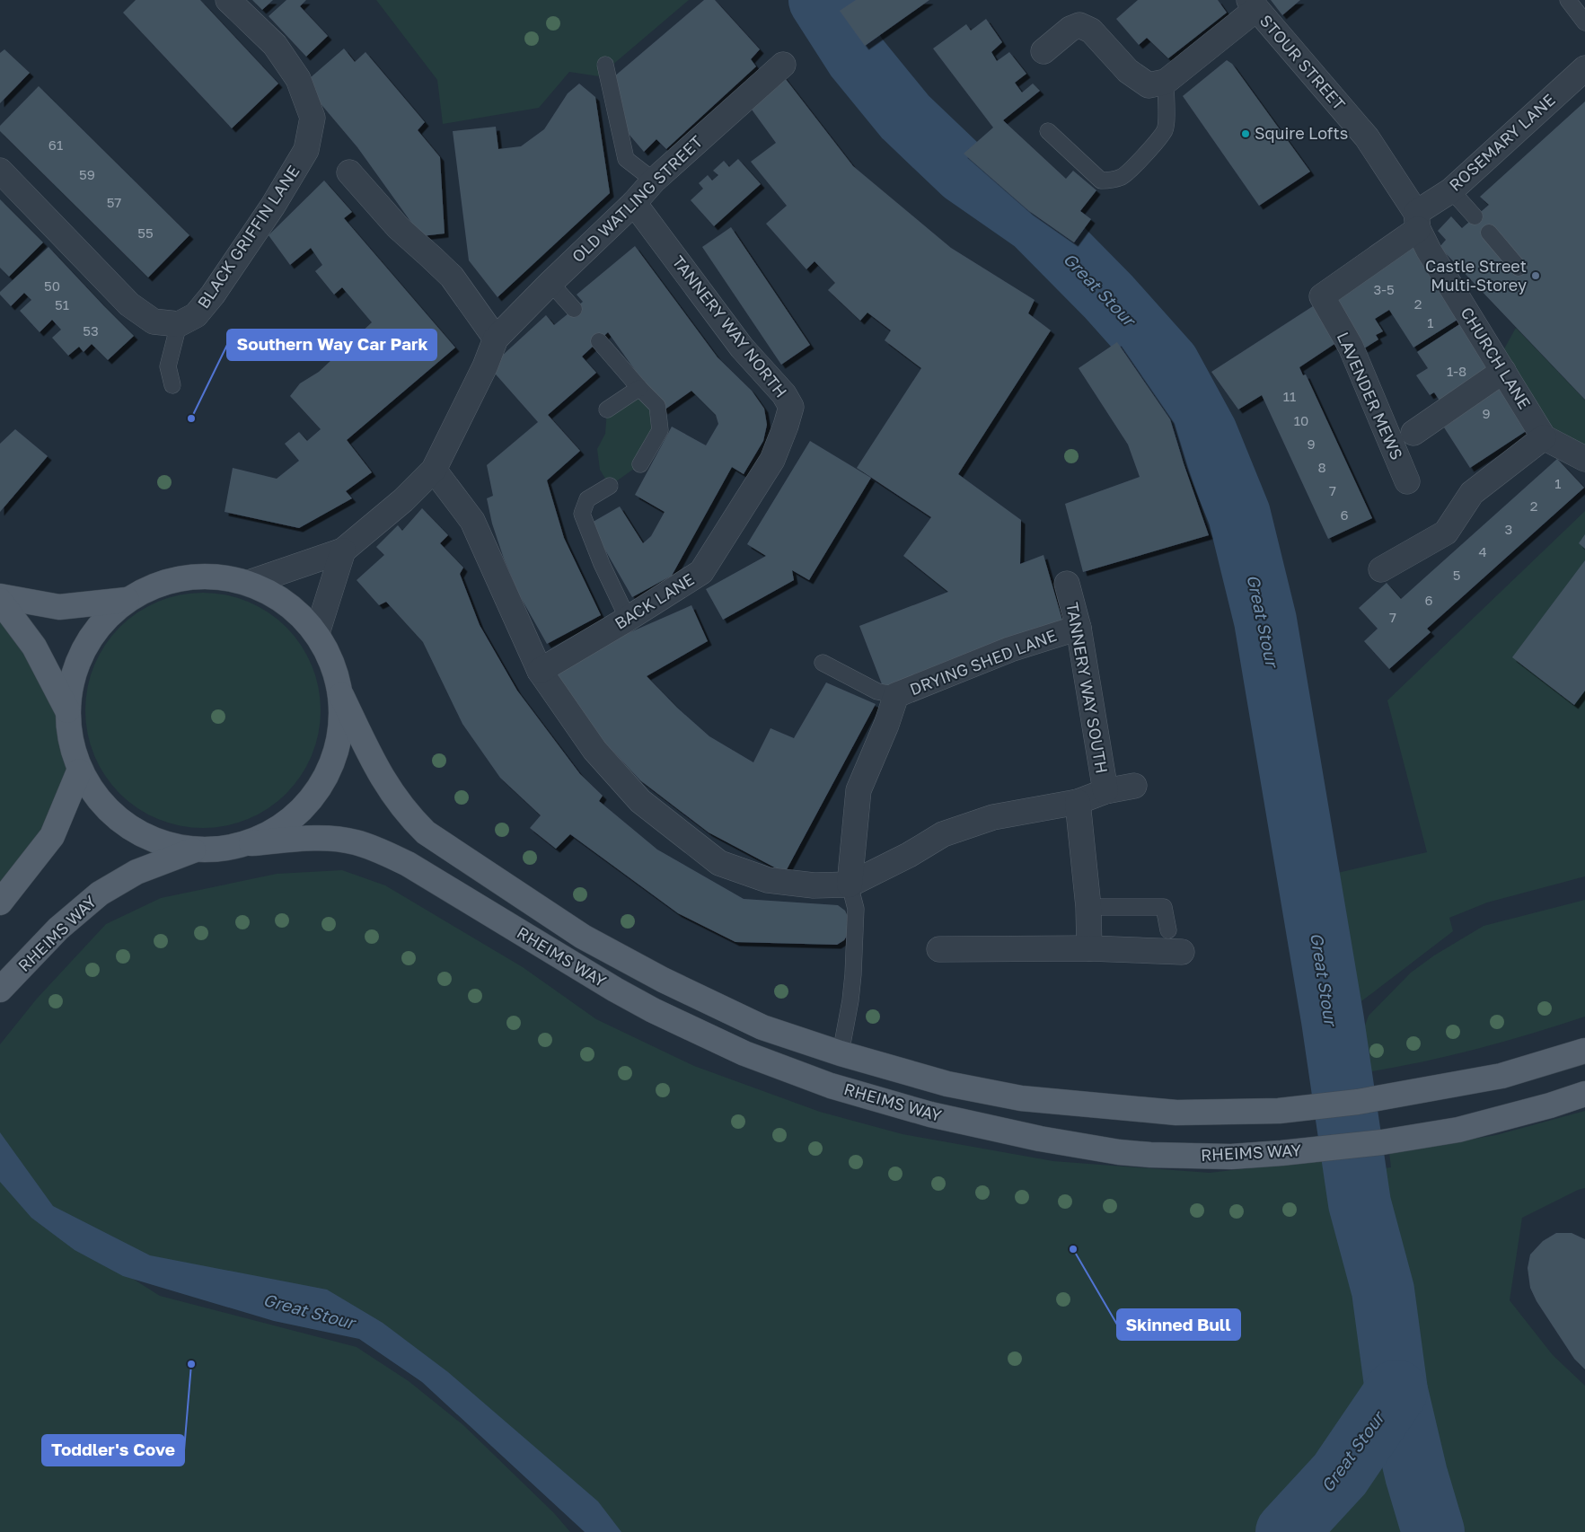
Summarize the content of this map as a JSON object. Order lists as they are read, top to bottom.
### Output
{
  "streets": {
    "main road": ["RHEIMS WAY"],
    "street": [
      "STOUR STREET",
      "ROSEMARY LANE",
      "OLD WATLING STREET",
      "BLACK GRIFFIN LANE",
      "TANNERY WAY NORTH",
      "CHURCH LANE",
      "LAVENDER MEWS",
      "BACK LANE",
      "DRYING SHED LANE",
      "TANNERY WAY SOUTH"
    ]
  },
  "crossings": [
    ["STOUR STREET", "ROSEMARY LANE"],
    ["STOUR STREET", "CHURCH LANE"],
    ["STOUR STREET", "LAVENDER MEWS"],
    ["ROSEMARY LANE", "CHURCH LANE"],
    ["ROSEMARY LANE", "LAVENDER MEWS"],
    ["OLD WATLING STREET", "TANNERY WAY NORTH"],
    ["TANNERY WAY NORTH", "BACK LANE"],
    ["CHURCH LANE", "LAVENDER MEWS"],
    ["DRYING SHED LANE", "TANNERY WAY SOUTH"]
  ],
  "water": ["Great Stour"],
  "places": [
    "Squire Lofts",
    "Castle Street Multi-Storey",
    "Southern Way Car Park",
    "Skinned Bull",
    "Toddler's Cove"
  ],
  "house_numbers": [
    "61",
    "59",
    "57",
    "55",
    "50",
    "3-5",
    "2",
    "51",
    "1",
    "53",
    "1-8",
    "11",
    "9",
    "10",
    "9",
    "8",
    "1",
    "7",
    "2",
    "6",
    "3",
    "4",
    "5",
    "6",
    "7"
  ]
}
